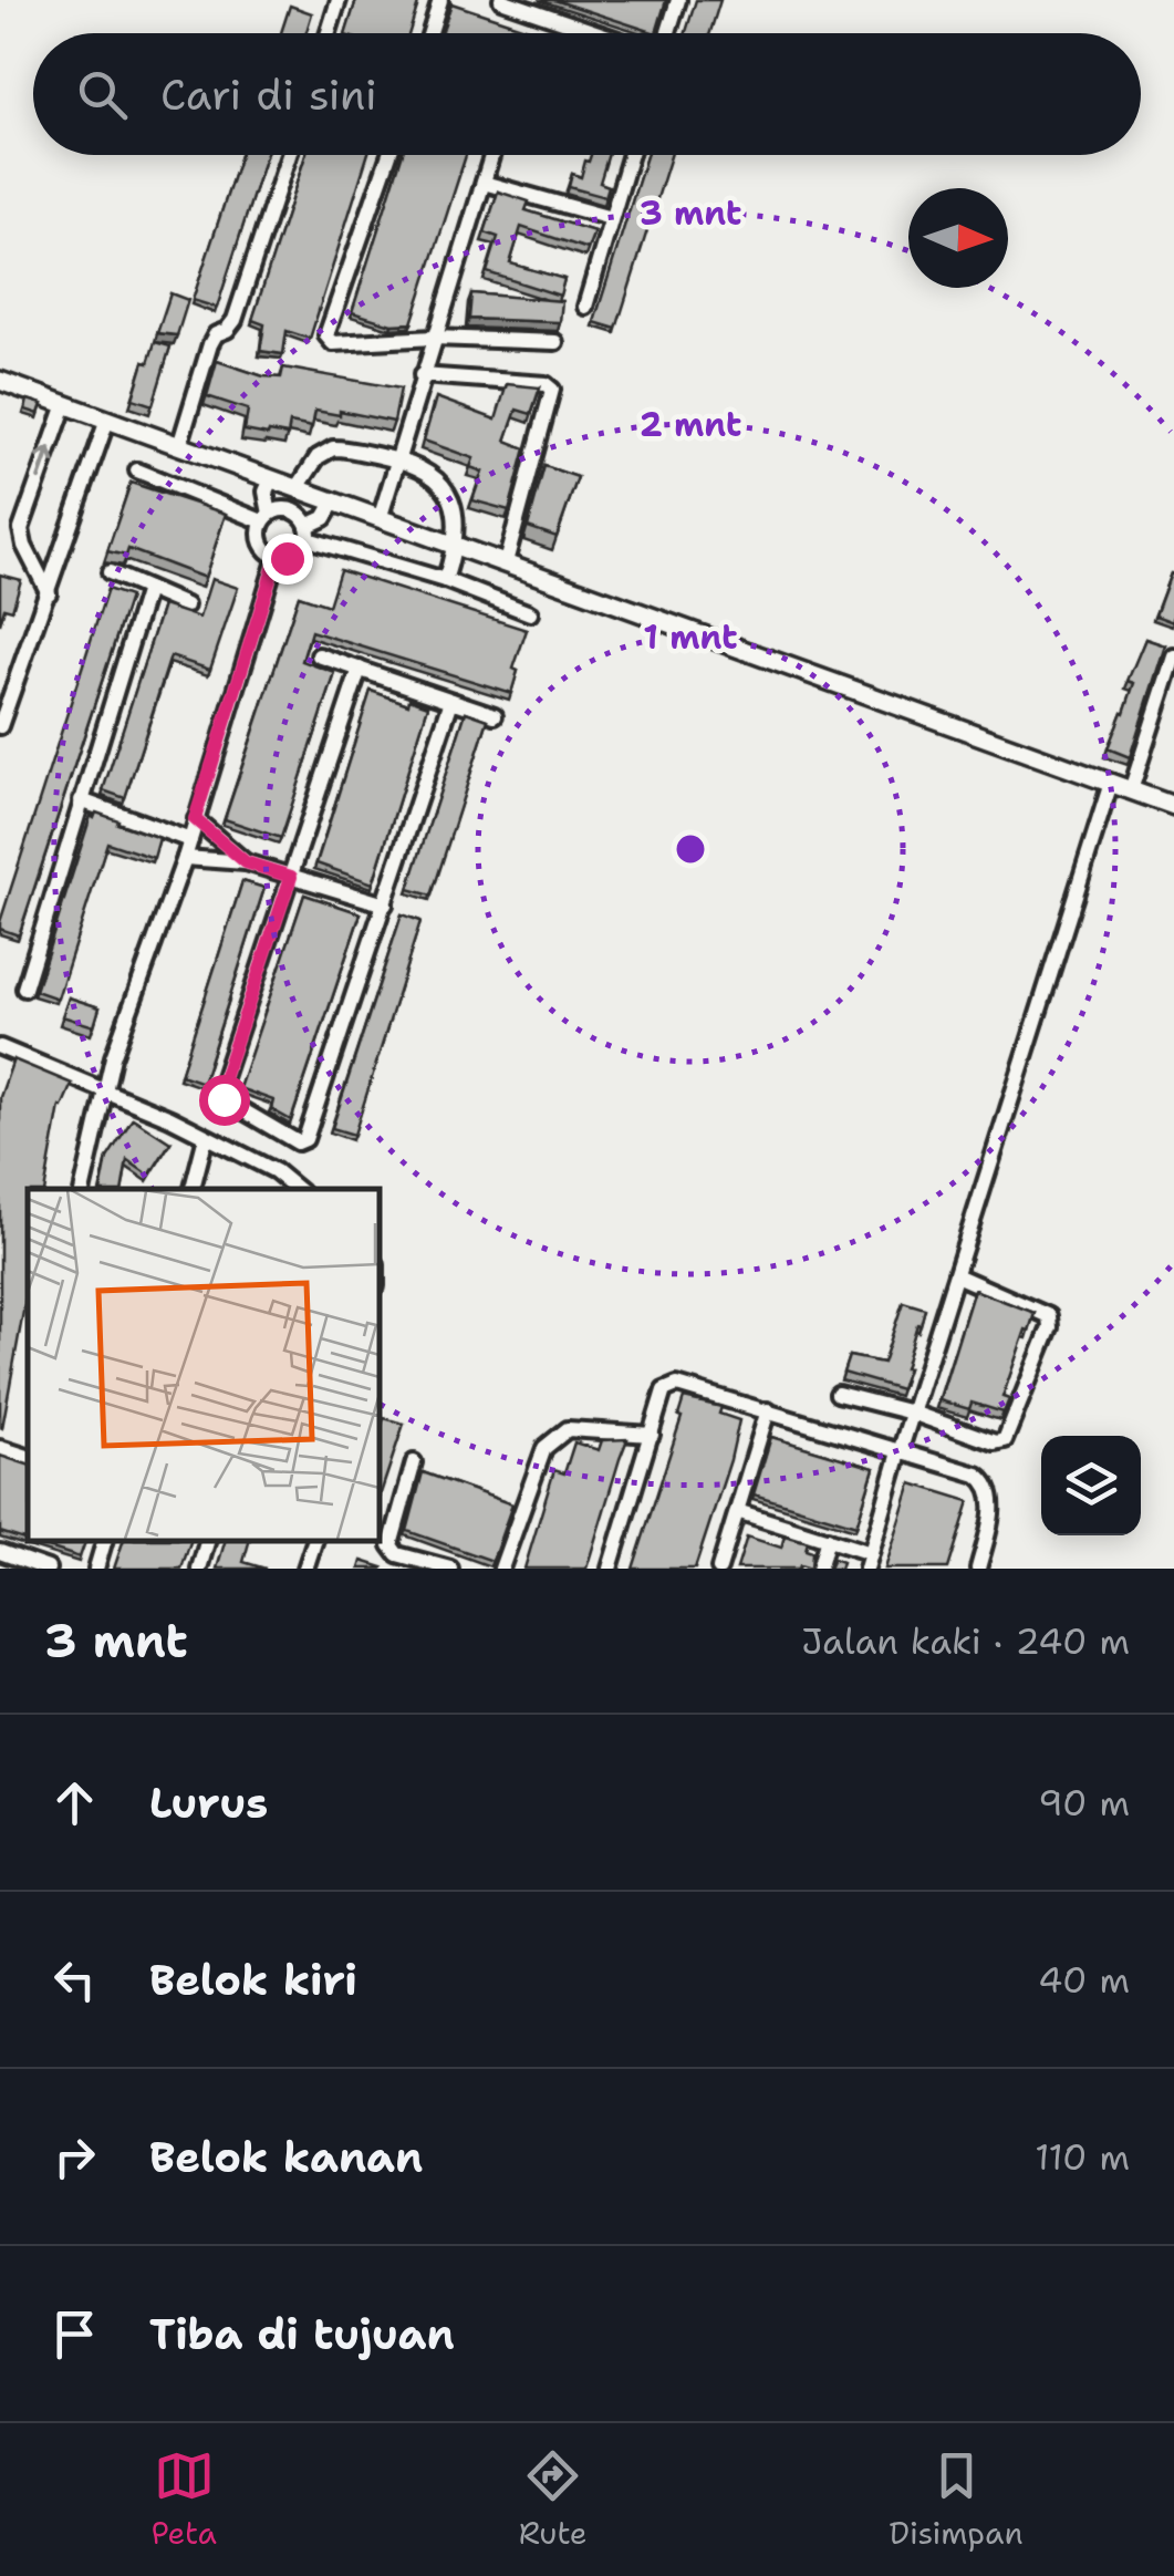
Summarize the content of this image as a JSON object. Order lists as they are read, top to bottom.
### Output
{
  "north": "right",
  "page": {
    "search": "Cari di sini",
    "heading": ["3 mnt", "Jalan kaki · 240 m"],
    "list": [
      ["Lurus", "90 m"],
      ["Belok kiri", "40 m"],
      ["Belok kanan", "110 m"],
      "Tiba di tujuan"
    ],
    "nav": ["Peta", "Rute", "Disimpan"]
  },
  "rings": ["3 mnt", "2 mnt", "1 mnt"]
}
